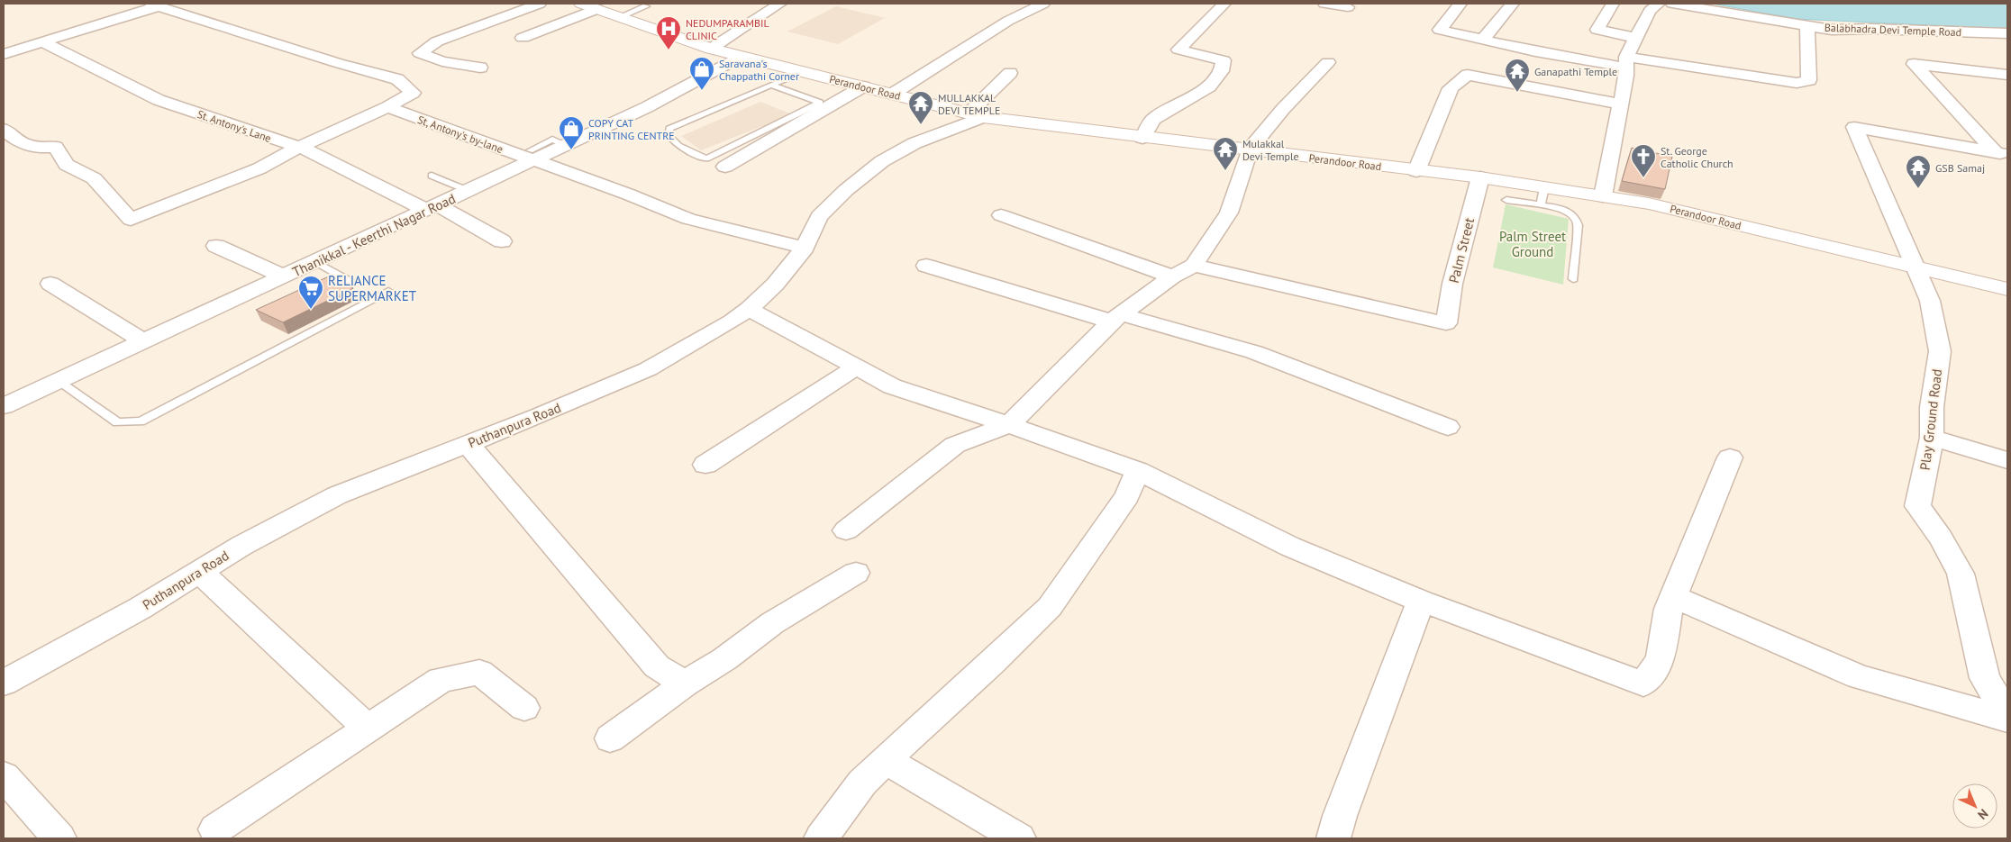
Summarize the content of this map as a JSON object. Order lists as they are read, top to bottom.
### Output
{
  "streets": {
    "main road": ["Perandoor Road"],
    "street": [
      "Balabhadra Devi Temple Road",
      "St. Antony's Lane",
      "St, Antony's by-lane",
      "Thanikkal - Keerthi Nagar Road",
      "Palm Street",
      "Play Ground Road",
      "Puthanpura Road"
    ]
  },
  "crossings": [
    ["Perandoor Road", "Thanikkal - Keerthi Nagar Road"],
    ["Perandoor Road", "Palm Street"],
    ["Perandoor Road", "Play Ground Road"],
    ["Perandoor Road", "Puthanpura Road"],
    ["St. Antony's Lane", "Thanikkal - Keerthi Nagar Road"],
    ["St, Antony's by-lane", "Thanikkal - Keerthi Nagar Road"],
    ["St, Antony's by-lane", "Puthanpura Road"]
  ],
  "parks": ["Palm Street Ground"],
  "places": {
    "hospital": ["NEDUMPARAMBIL CLINIC"],
    "shop": ["Saravana's Chappathi Corner", "COPY CAT PRINTING CENTRE"],
    "temple": [
      "Ganapathi Temple",
      "MULLAKKAL DEVI TEMPLE",
      "Mulakkal Devi Temple",
      "GSB Samaj"
    ],
    "church": ["St. George Catholic Church"],
    "supermarket": ["RELIANCE SUPERMARKET"]
  },
  "north": "bottom right"
}
